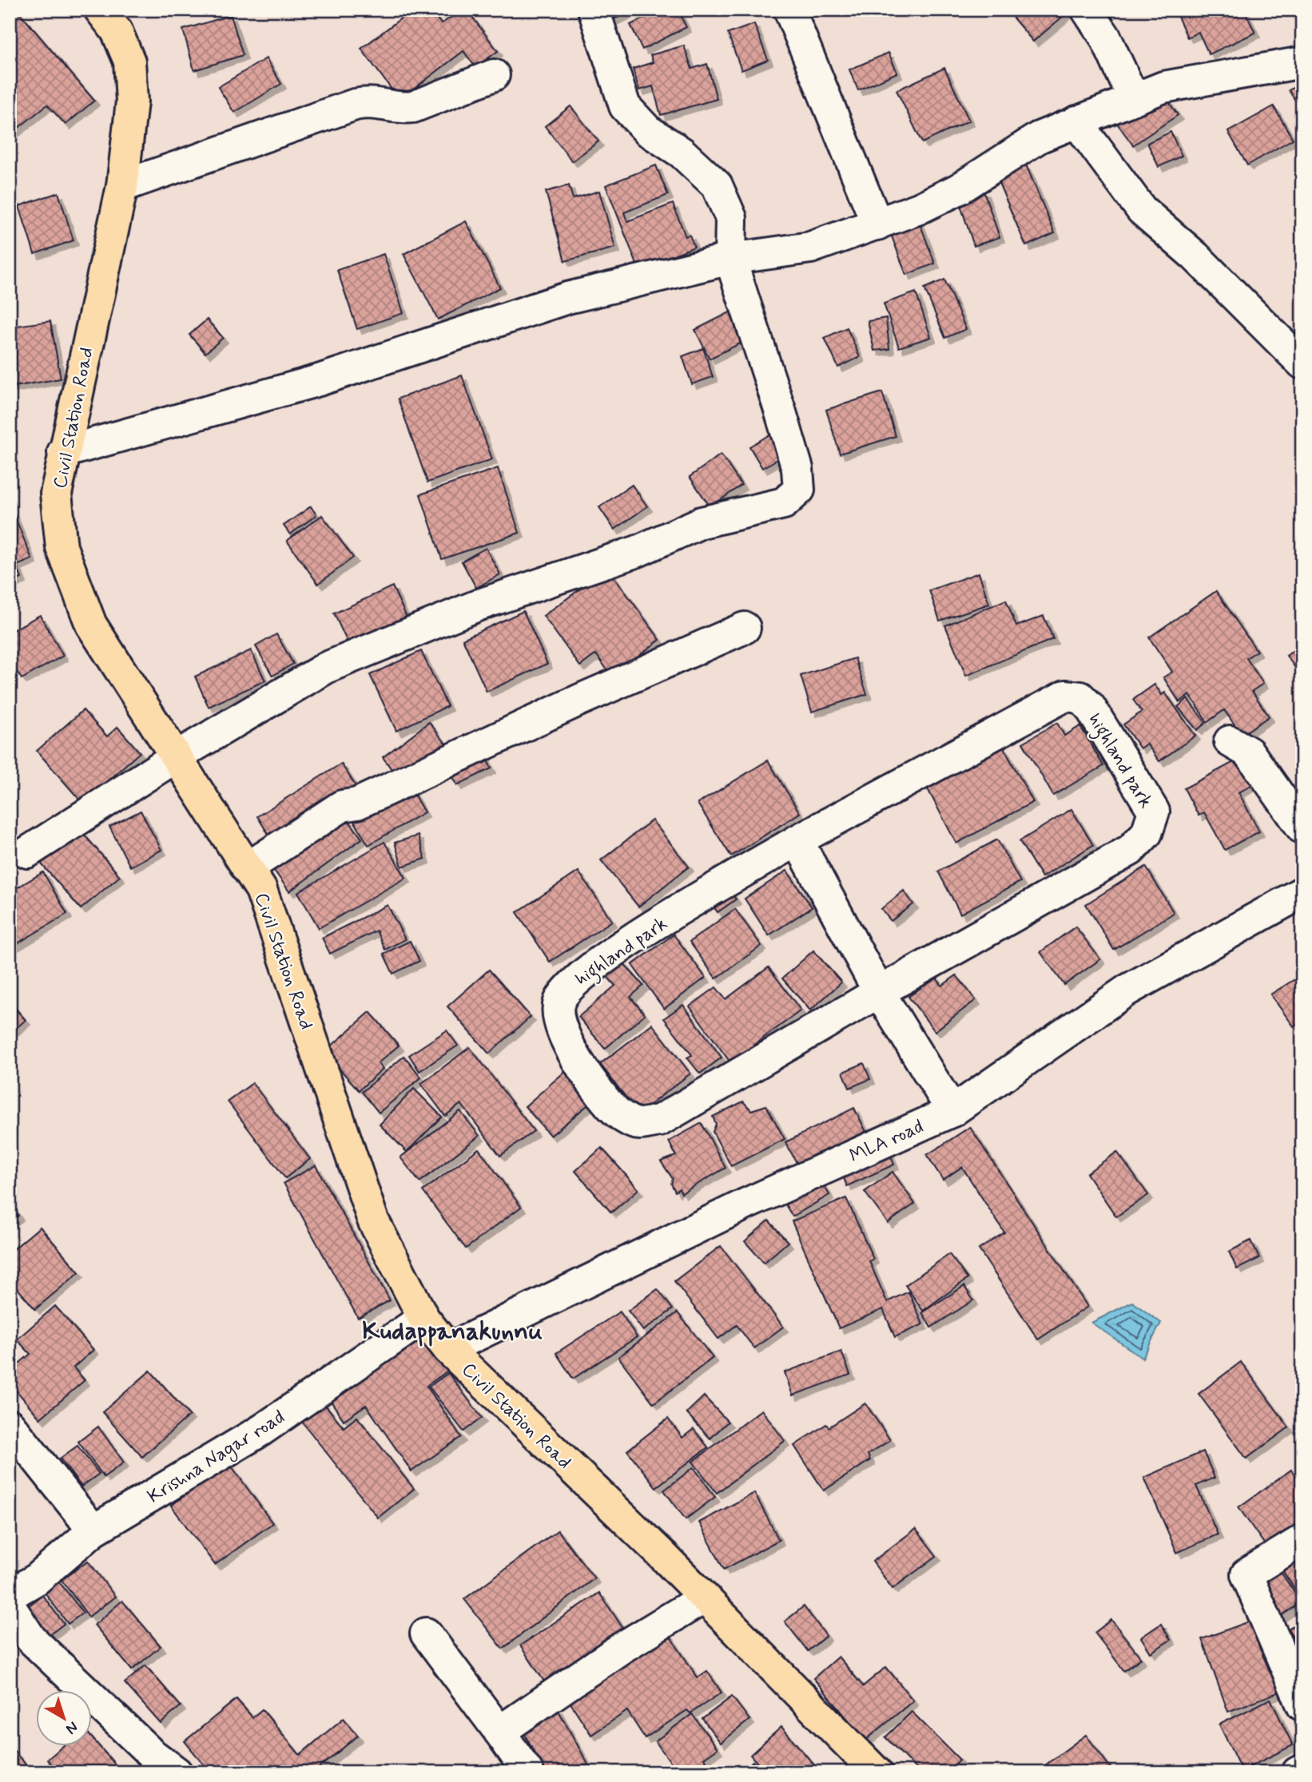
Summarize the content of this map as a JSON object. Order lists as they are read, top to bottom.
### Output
{
  "streets": {
    "main road": ["Civil Station Road"],
    "street": ["highland park", "MLA road", "Krishna Nagar road"]
  },
  "crossings": [
    ["Civil Station Road", "MLA road"],
    ["Civil Station Road", "Krishna Nagar road"]
  ],
  "districts": ["Kudappanakunnu"],
  "north": "bottom right"
}
